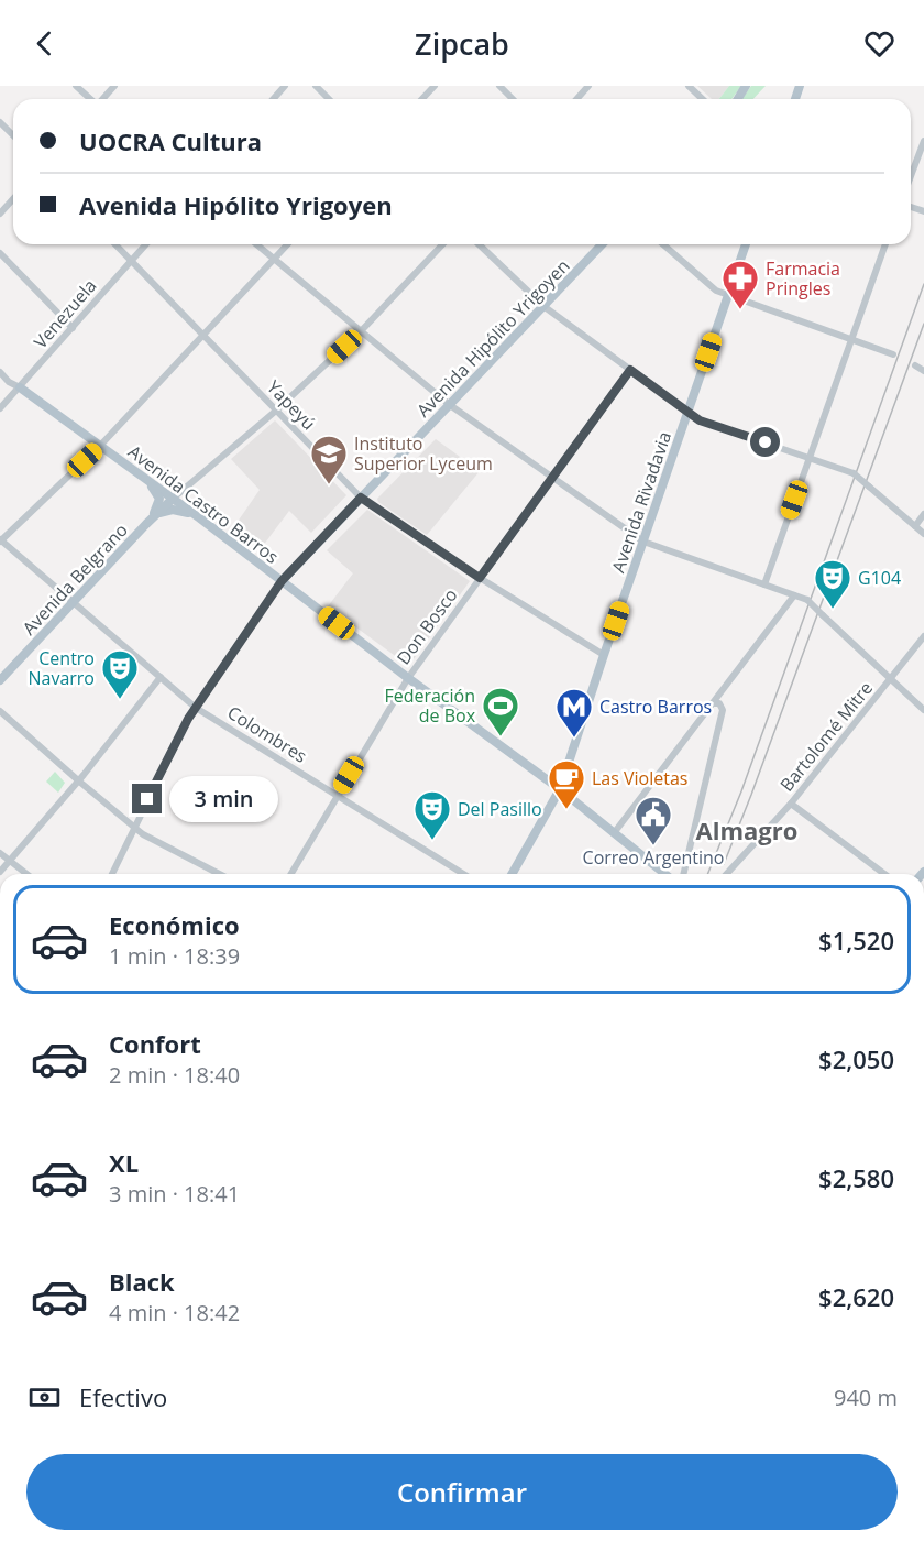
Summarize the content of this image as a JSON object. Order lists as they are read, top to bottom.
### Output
{
  "streets": {
    "main road": [
      "Avenida Hipólito Yrigoyen",
      "Avenida Rivadavia",
      "Avenida Castro Barros",
      "Avenida Belgrano"
    ],
    "street": [
      "Venezuela",
      "Yapeyú",
      "Don Bosco",
      "Colombres",
      "Bartolomé Mitre"
    ]
  },
  "crossings": [
    ["Venezuela", "Yapeyú"],
    ["Venezuela", "Avenida Castro Barros"],
    ["Avenida Hipólito Yrigoyen", "Yapeyú"],
    ["Avenida Hipólito Yrigoyen", "Avenida Castro Barros"],
    ["Avenida Hipólito Yrigoyen", "Colombres"],
    ["Yapeyú", "Avenida Rivadavia"],
    ["Yapeyú", "Don Bosco"],
    ["Avenida Rivadavia", "Avenida Castro Barros"],
    ["Avenida Castro Barros", "Avenida Belgrano"],
    ["Avenida Castro Barros", "Don Bosco"],
    ["Avenida Belgrano", "Colombres"],
    ["Don Bosco", "Colombres"]
  ],
  "districts": ["Almagro"],
  "places": {
    "pharmacy": ["Farmacia Pringles"],
    "school or university": ["Instituto Superior Lyceum"],
    "theatre": ["G104", "Centro Navarro", "Del Pasillo"],
    "sports": ["Federación de Box"],
    "metro station": ["Castro Barros"],
    "cafe": ["Las Violetas"],
    "public building": ["Correo Argentino"]
  },
  "page": {
    "header": "Zipcab",
    "banner": ["UOCRA Cultura", "Avenida Hipólito Yrigoyen"],
    "bubble": "3 min",
    "list": [
      {
        "name": "Económico",
        "note": "1 min · 18:39",
        "value": "$1,520"
      },
      {
        "name": "Confort",
        "note": "2 min · 18:40",
        "value": "$2,050"
      },
      {
        "name": "XL",
        "note": "3 min · 18:41",
        "value": "$2,580"
      },
      {
        "name": "Black",
        "note": "4 min · 18:42",
        "value": "$2,620"
      }
    ],
    "pay": ["Efectivo", "940 m"],
    "buttons": "Confirmar"
  }
}
